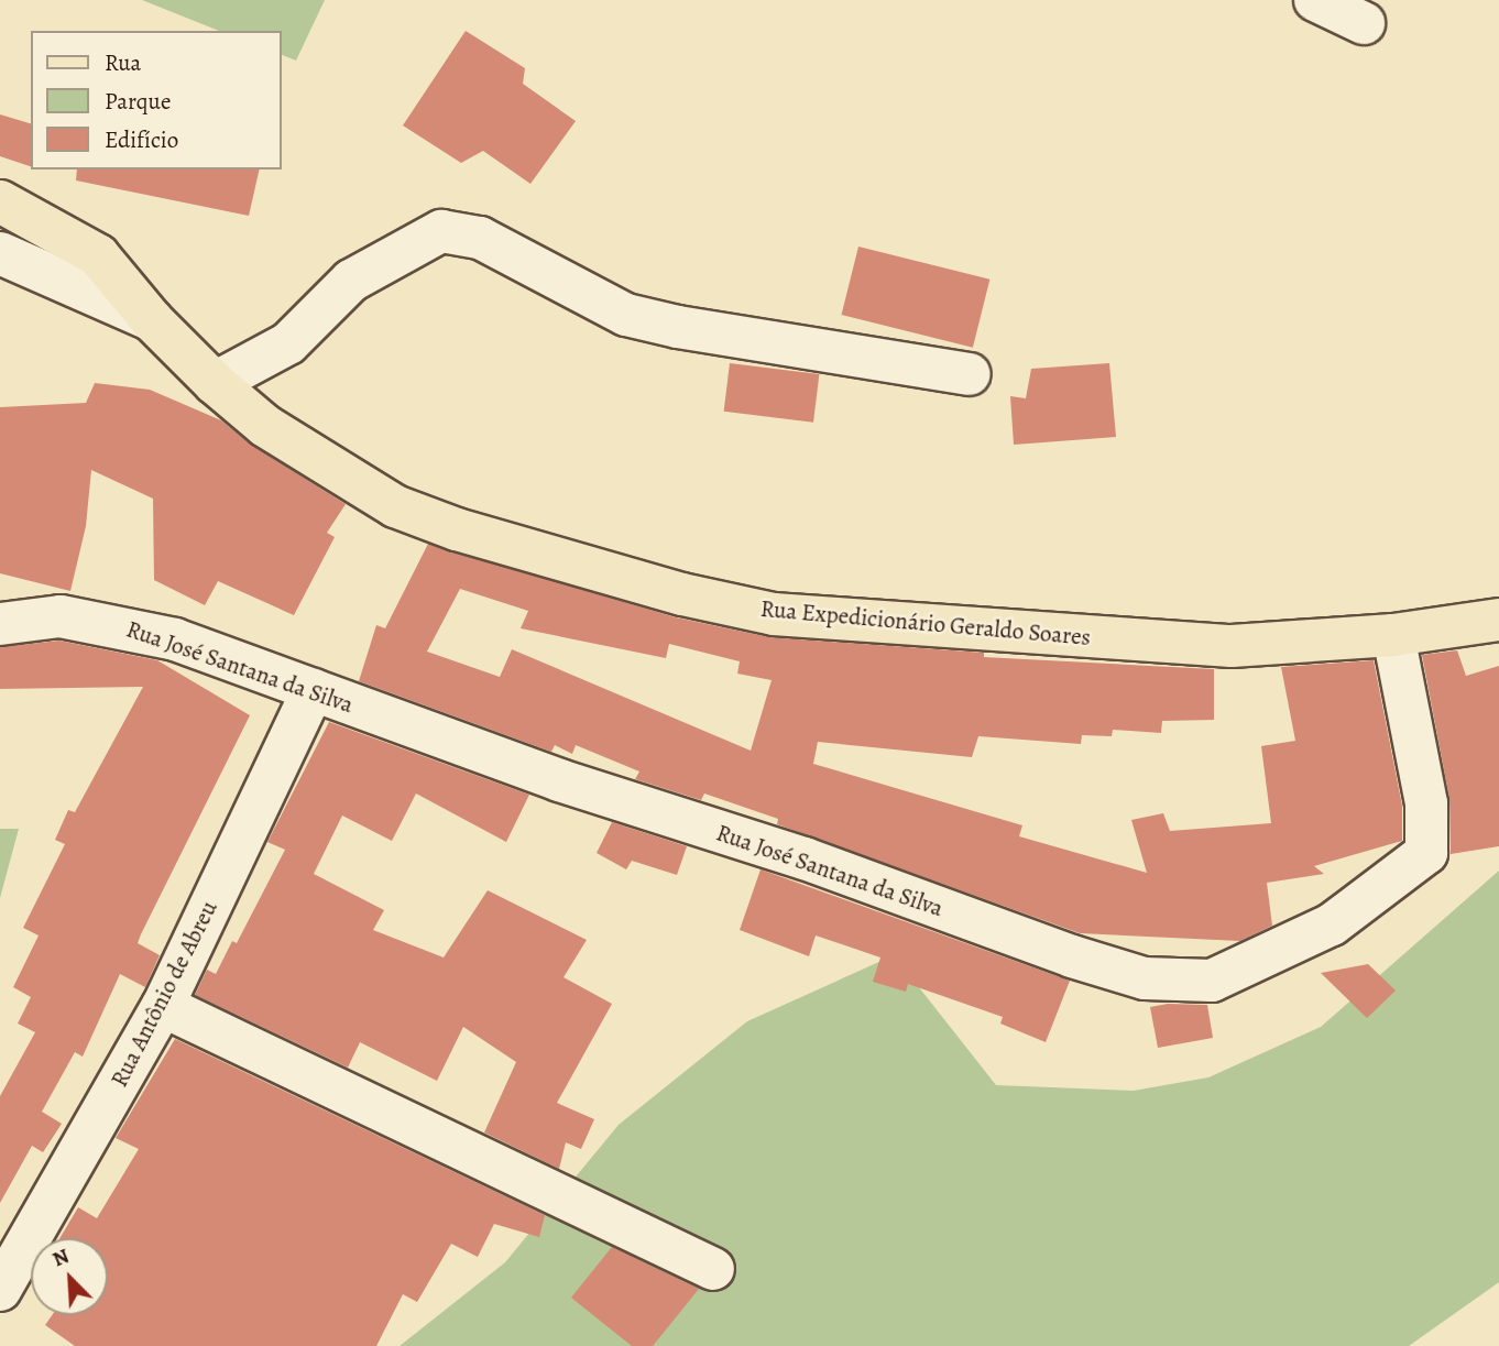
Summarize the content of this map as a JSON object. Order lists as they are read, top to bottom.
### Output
{
  "streets": {
    "main road": ["Rua Expedicionário Geraldo Soares"],
    "street": ["Rua José Santana da Silva", "Rua Antônio de Abreu"]
  },
  "crossings": [
    ["Rua Expedicionário Geraldo Soares", "Rua José Santana da Silva"],
    ["Rua José Santana da Silva", "Rua Antônio de Abreu"]
  ],
  "legend": ["Rua", "Parque", "Edifício"],
  "north": "top left"
}
